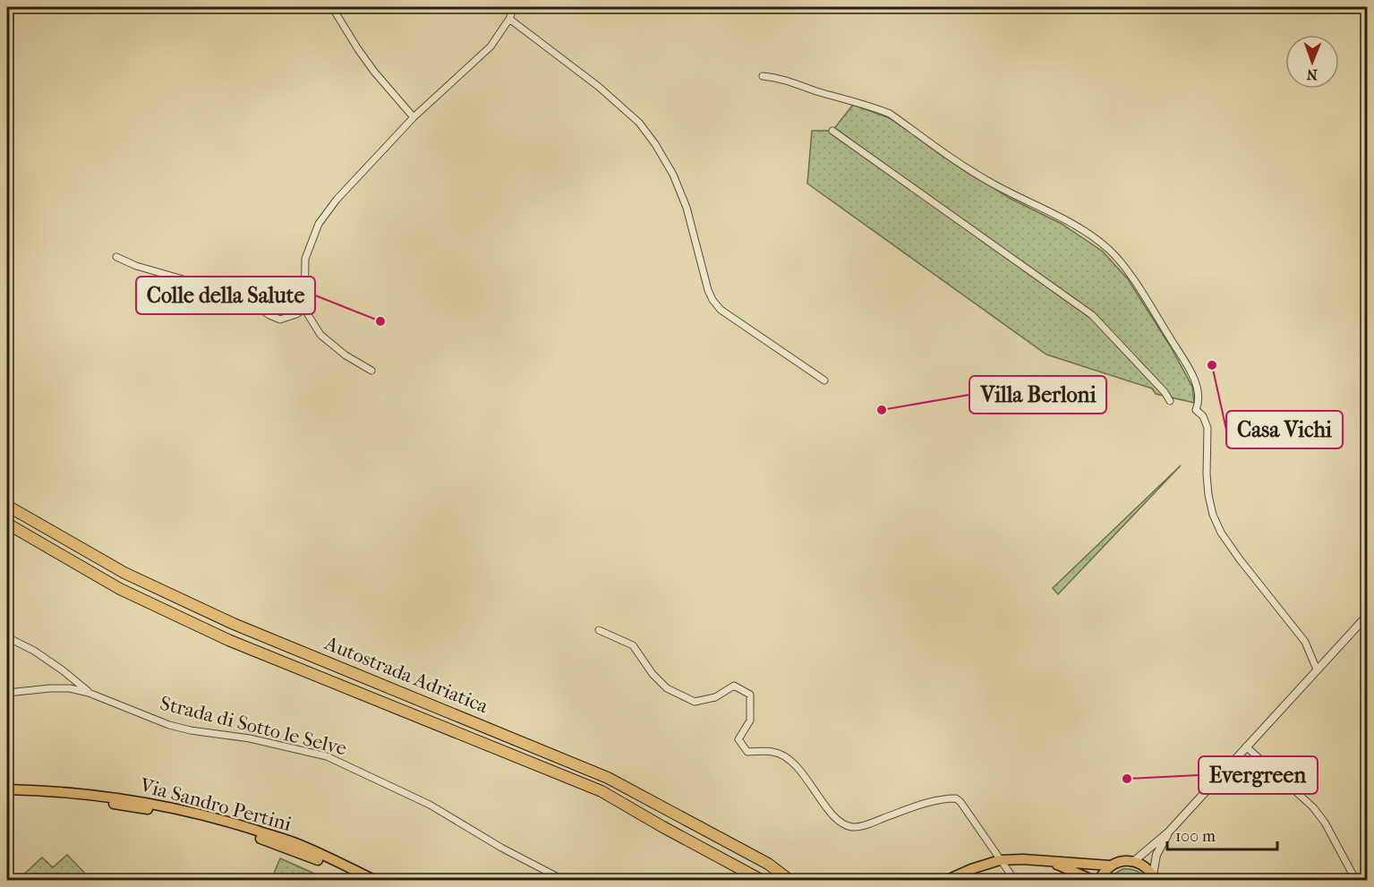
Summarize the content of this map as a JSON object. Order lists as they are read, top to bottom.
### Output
{
  "streets": {
    "highway": ["Autostrada Adriatica"],
    "main road": ["Via Sandro Pertini"],
    "street": ["Strada di Sotto le Selve"]
  },
  "places": [
    "Colle della Salute",
    "Casa Vichi",
    "Villa Berloni",
    "Evergreen"
  ],
  "scale_bar": "100 m",
  "north": "bottom"
}
